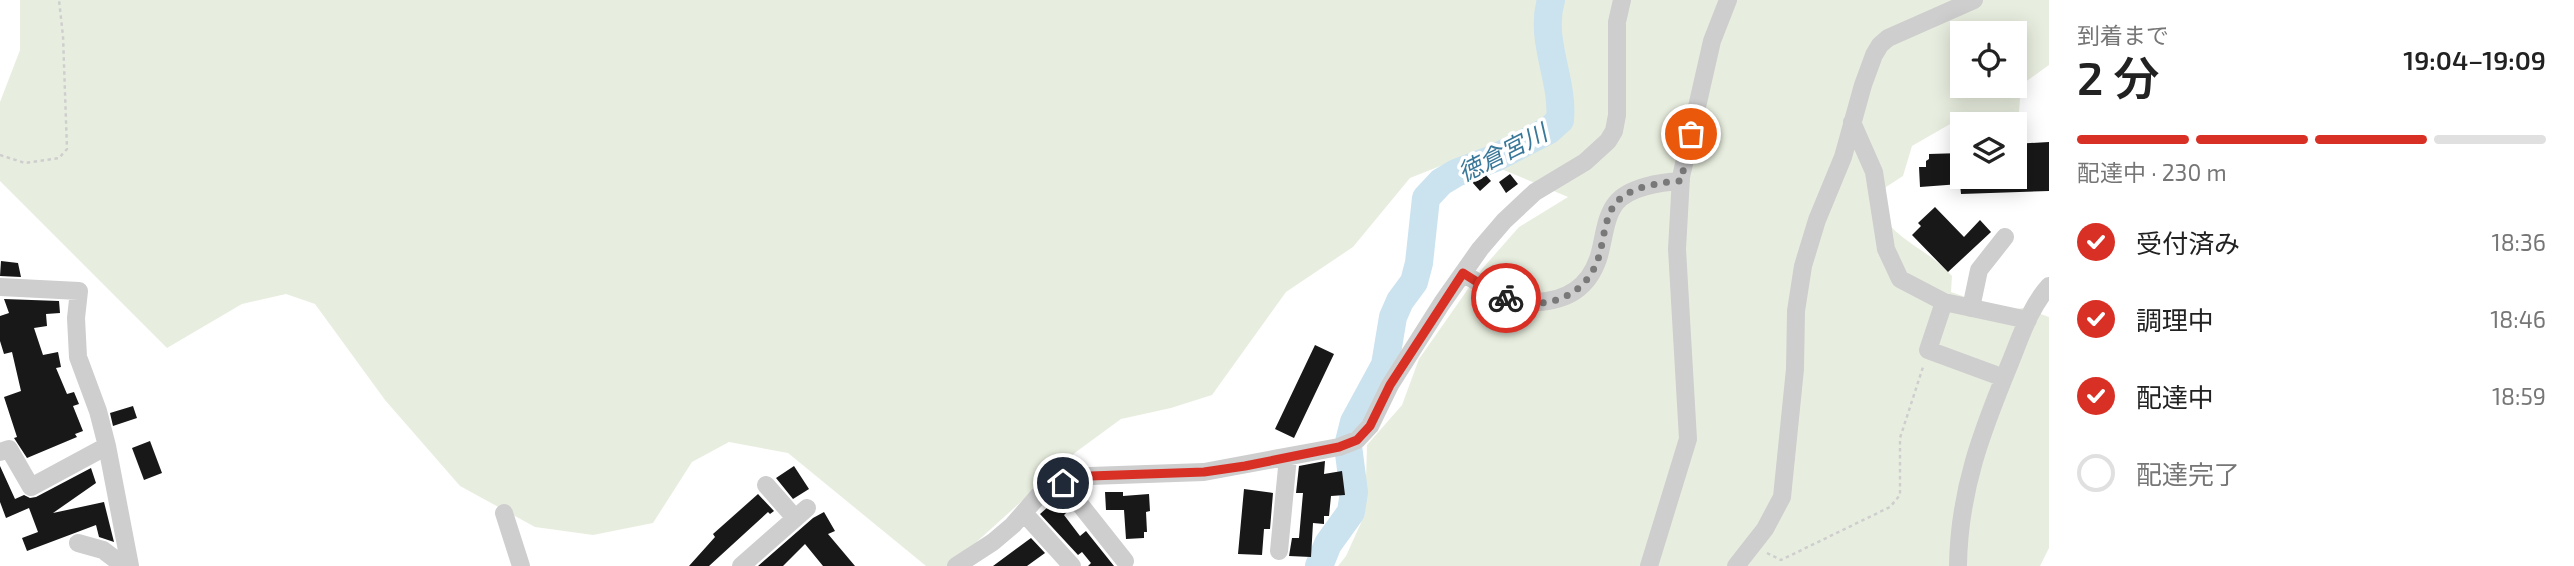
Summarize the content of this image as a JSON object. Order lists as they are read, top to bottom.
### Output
{
  "water": ["徳倉宮川"],
  "page": {
    "heading": ["2 分", "到着まで", "19:04–19:09"],
    "bar": "配達中 · 230 m",
    "list": [
      ["受付済み", "18:36"],
      ["調理中", "18:46"],
      ["配達中", "18:59"],
      "配達完了"
    ]
  }
}
